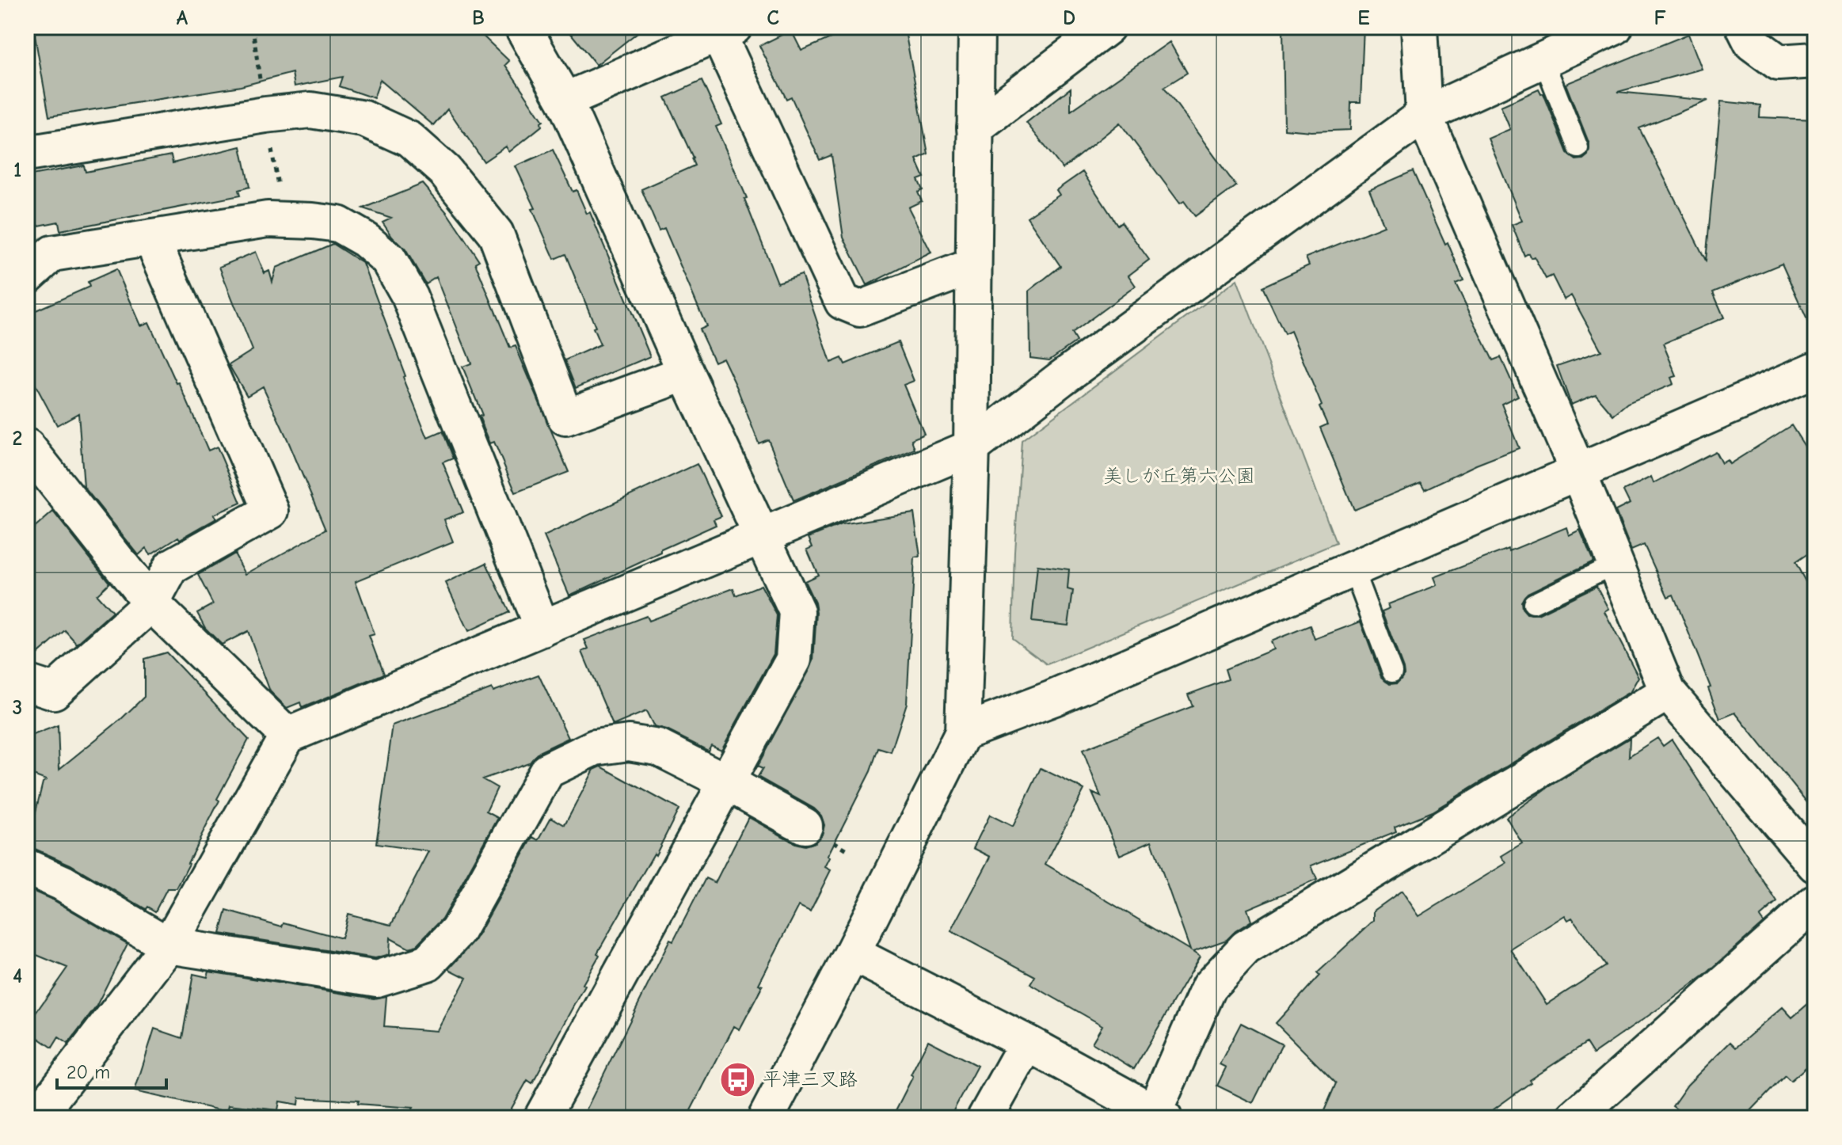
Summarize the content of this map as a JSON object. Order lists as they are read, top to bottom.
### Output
{
  "parks": ["美しが丘第六公園"],
  "places": {
    "bus stop": ["平津三叉路"]
  },
  "scale_bar": "20 m",
  "grid": {
    "columns": [
      "A",
      "B",
      "C",
      "D",
      "E",
      "F"
    ],
    "rows": [
      "1",
      "2",
      "3",
      "4"
    ]
  }
}
